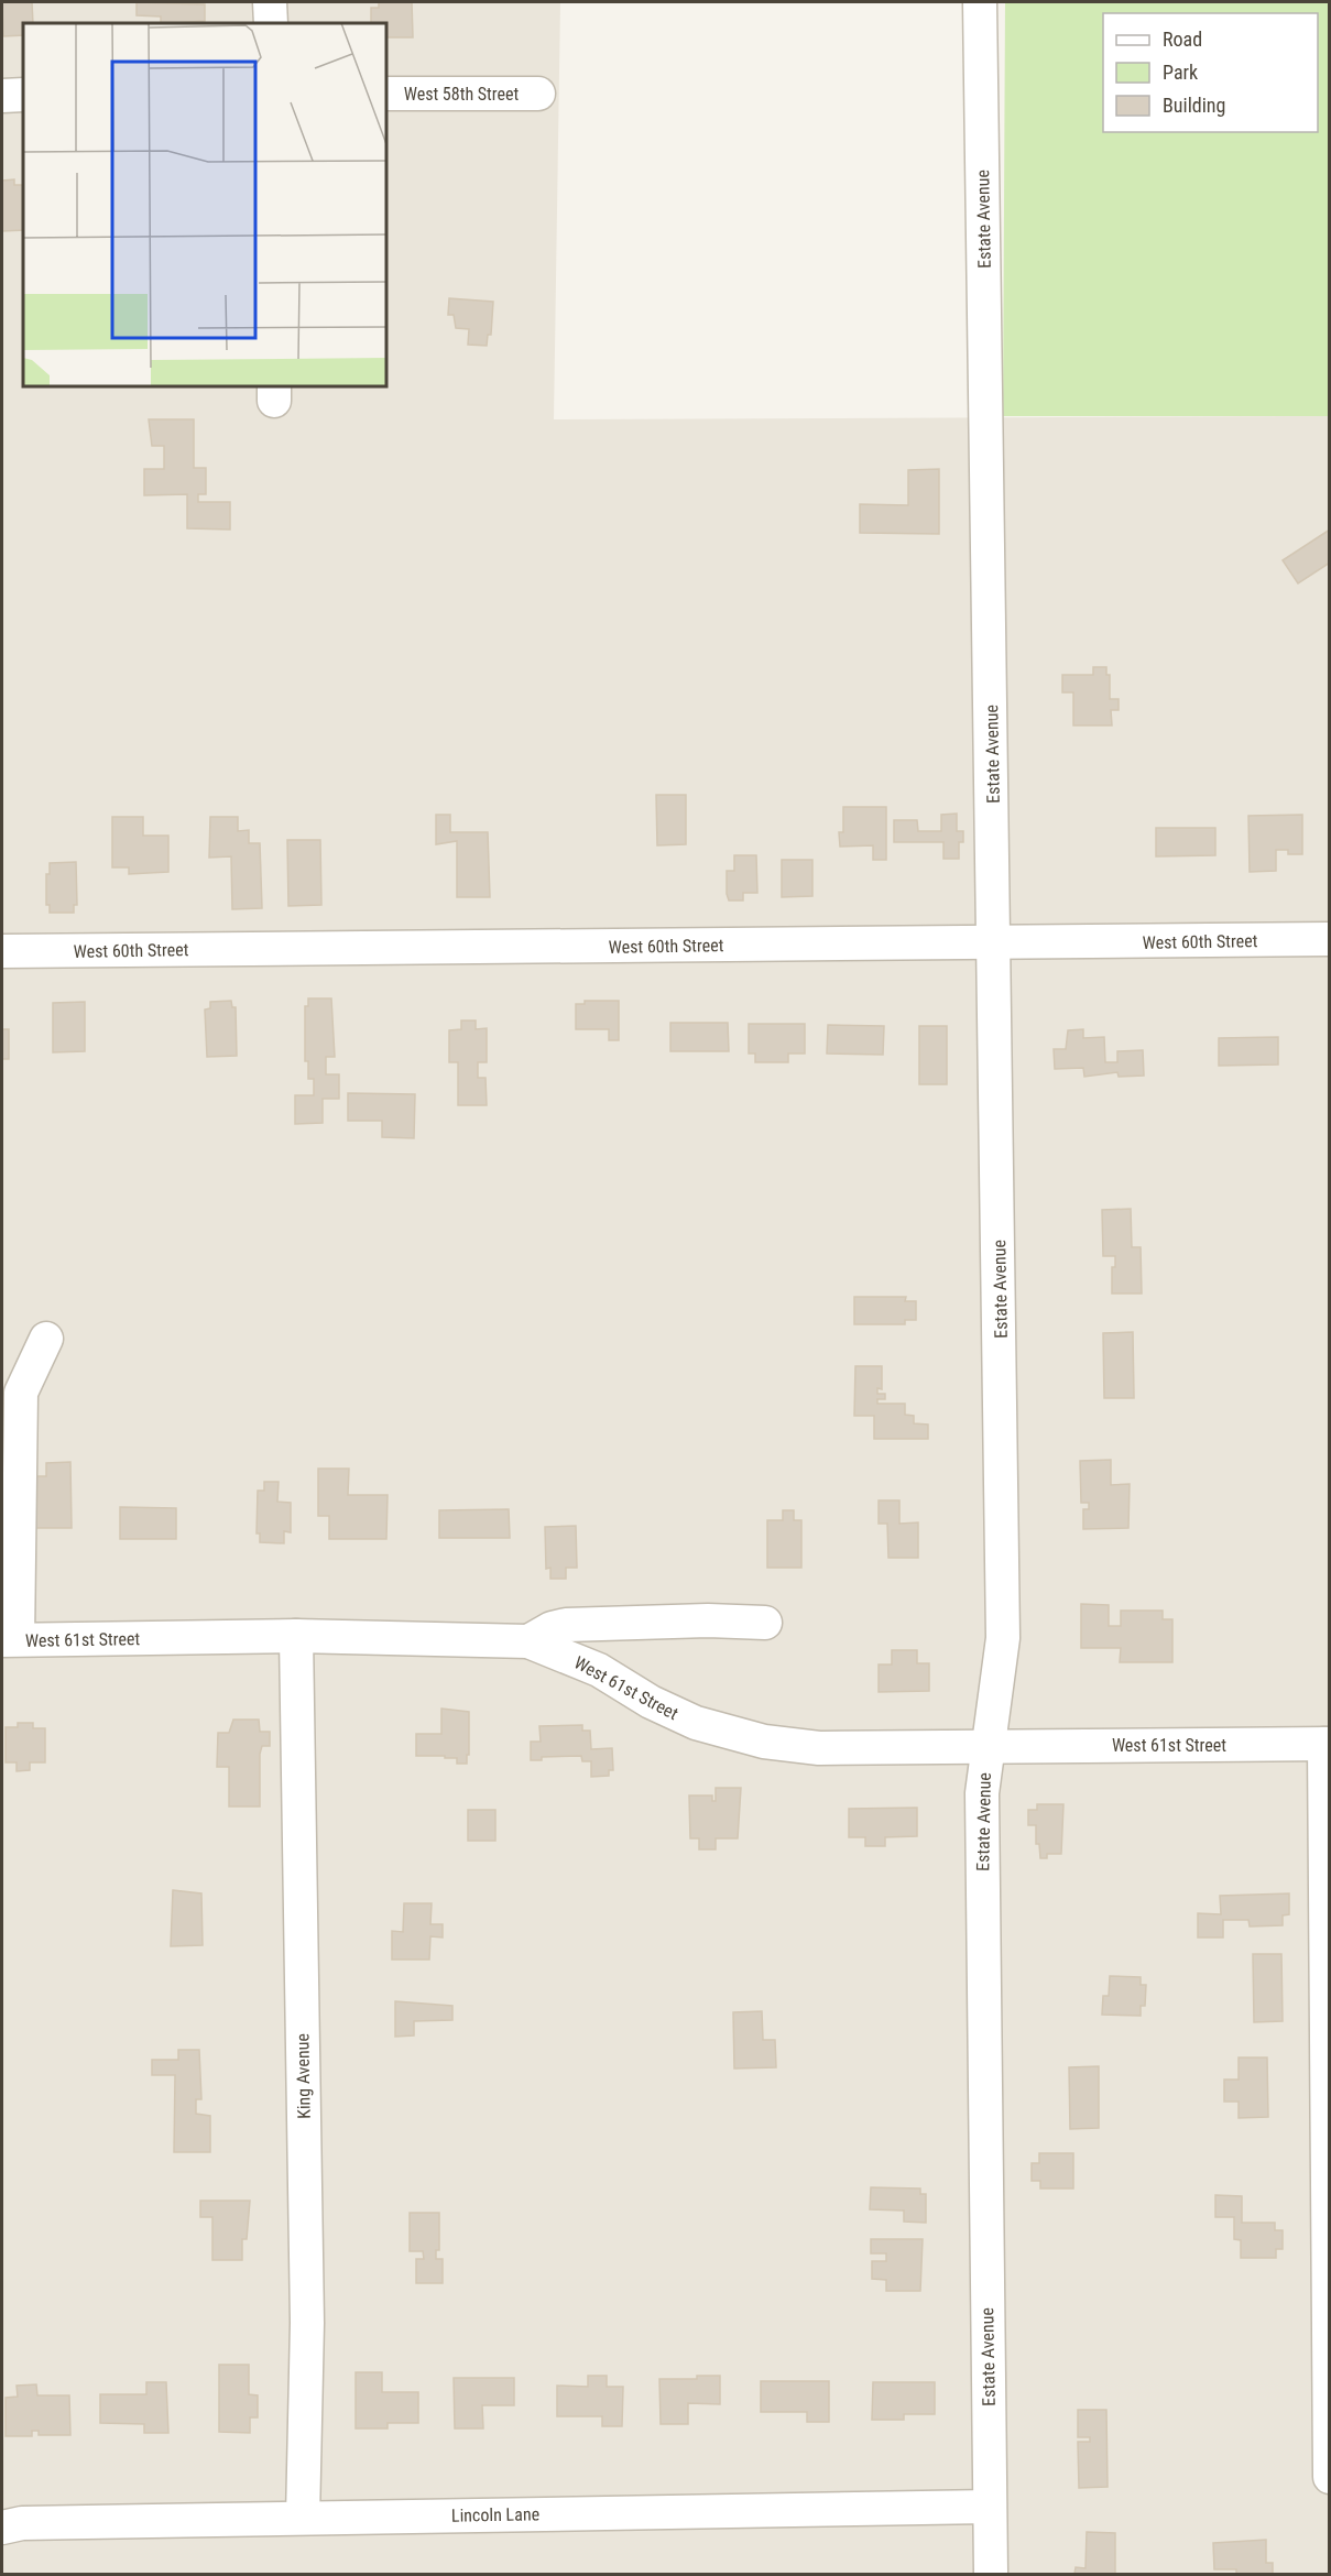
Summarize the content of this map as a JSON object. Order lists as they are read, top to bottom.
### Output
{
  "streets": {
    "street": [
      "West 58th Street",
      "Estate Avenue",
      "West 60th Street",
      "West 61st Street",
      "King Avenue",
      "Lincoln Lane"
    ]
  },
  "crossings": [
    ["Estate Avenue", "West 60th Street"],
    ["Estate Avenue", "West 61st Street"],
    ["Estate Avenue", "Lincoln Lane"],
    ["West 61st Street", "King Avenue"],
    ["King Avenue", "Lincoln Lane"]
  ],
  "legend": ["Road", "Park", "Building"]
}
